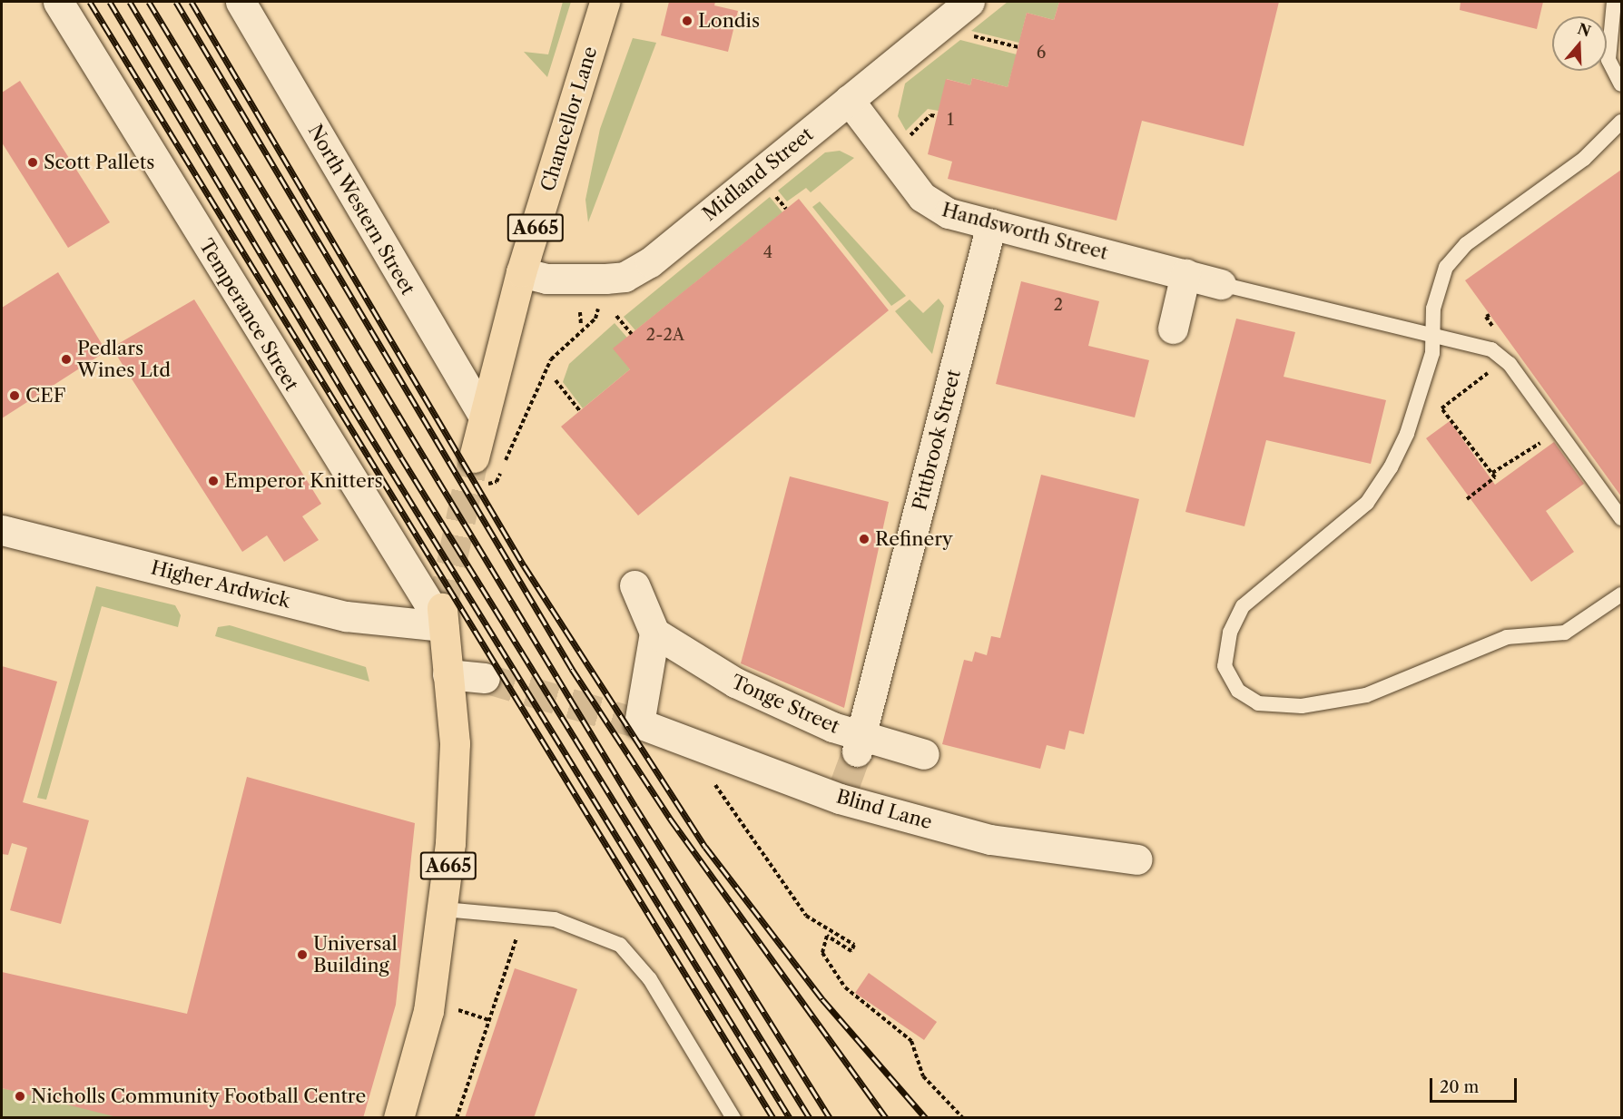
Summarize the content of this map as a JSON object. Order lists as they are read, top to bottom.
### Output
{
  "streets": {
    "highway": ["Chancellor Lane", "A665"],
    "street": [
      "Midland Street",
      "North Western Street",
      "Handsworth Street",
      "Temperance Street",
      "Pittbrook Street",
      "Higher Ardwick",
      "Tonge Street",
      "Blind Lane"
    ]
  },
  "crossings": [
    ["Chancellor Lane", "Midland Street"],
    ["Chancellor Lane", "North Western Street"],
    ["Midland Street", "Handsworth Street"],
    ["A665", "Temperance Street"],
    ["A665", "Higher Ardwick"],
    ["Handsworth Street", "Pittbrook Street"],
    ["Temperance Street", "Higher Ardwick"],
    ["Pittbrook Street", "Tonge Street"],
    ["Tonge Street", "Blind Lane"]
  ],
  "places": [
    "Londis",
    "Scott Pallets",
    "Pedlars Wines Ltd",
    "CEF",
    "Emperor Knitters",
    "Refinery",
    "Universal Building",
    "Nicholls Community Football Centre"
  ],
  "house_numbers": [
    "6",
    "1",
    "4",
    "2",
    "2-2A"
  ],
  "scale_bar": "20 m",
  "north": "top"
}
